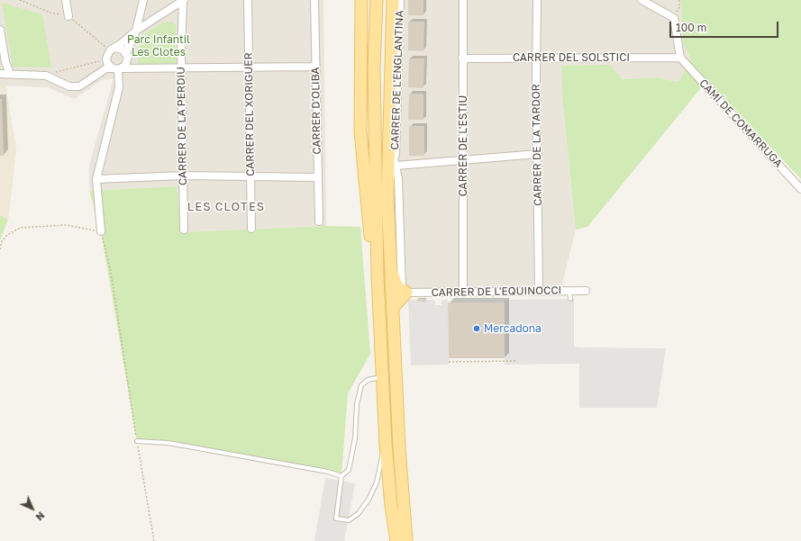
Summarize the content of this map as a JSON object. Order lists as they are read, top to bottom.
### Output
{
  "streets": {
    "street": [
      "CARRER DEL SOLSTICI",
      "CARRER DE L'ENGLANTINA",
      "CARRER D'OLIBA",
      "CARRER DEL XORIGUER",
      "CAMÍ DE COMARRUGA",
      "CARRER DE LA PERDIU",
      "CARRER DE LA TARDOR",
      "CARRER DE L'ESTIU",
      "CARRER DE L'EQUINOCCI"
    ]
  },
  "crossings": [
    ["CARRER DEL SOLSTICI", "CAMÍ DE COMARRUGA"],
    ["CARRER DEL SOLSTICI", "CARRER DE LA TARDOR"],
    ["CARRER DEL SOLSTICI", "CARRER DE L'ESTIU"],
    ["CARRER DE L'ENGLANTINA", "CARRER DE L'EQUINOCCI"],
    ["CARRER DE LA TARDOR", "CARRER DE L'EQUINOCCI"],
    ["CARRER DE L'ESTIU", "CARRER DE L'EQUINOCCI"]
  ],
  "districts": ["LES CLOTES"],
  "parks": ["Parc Infantil Les Clotes"],
  "places": ["Mercadona"],
  "scale_bar": "100 m",
  "north": "bottom right"
}
